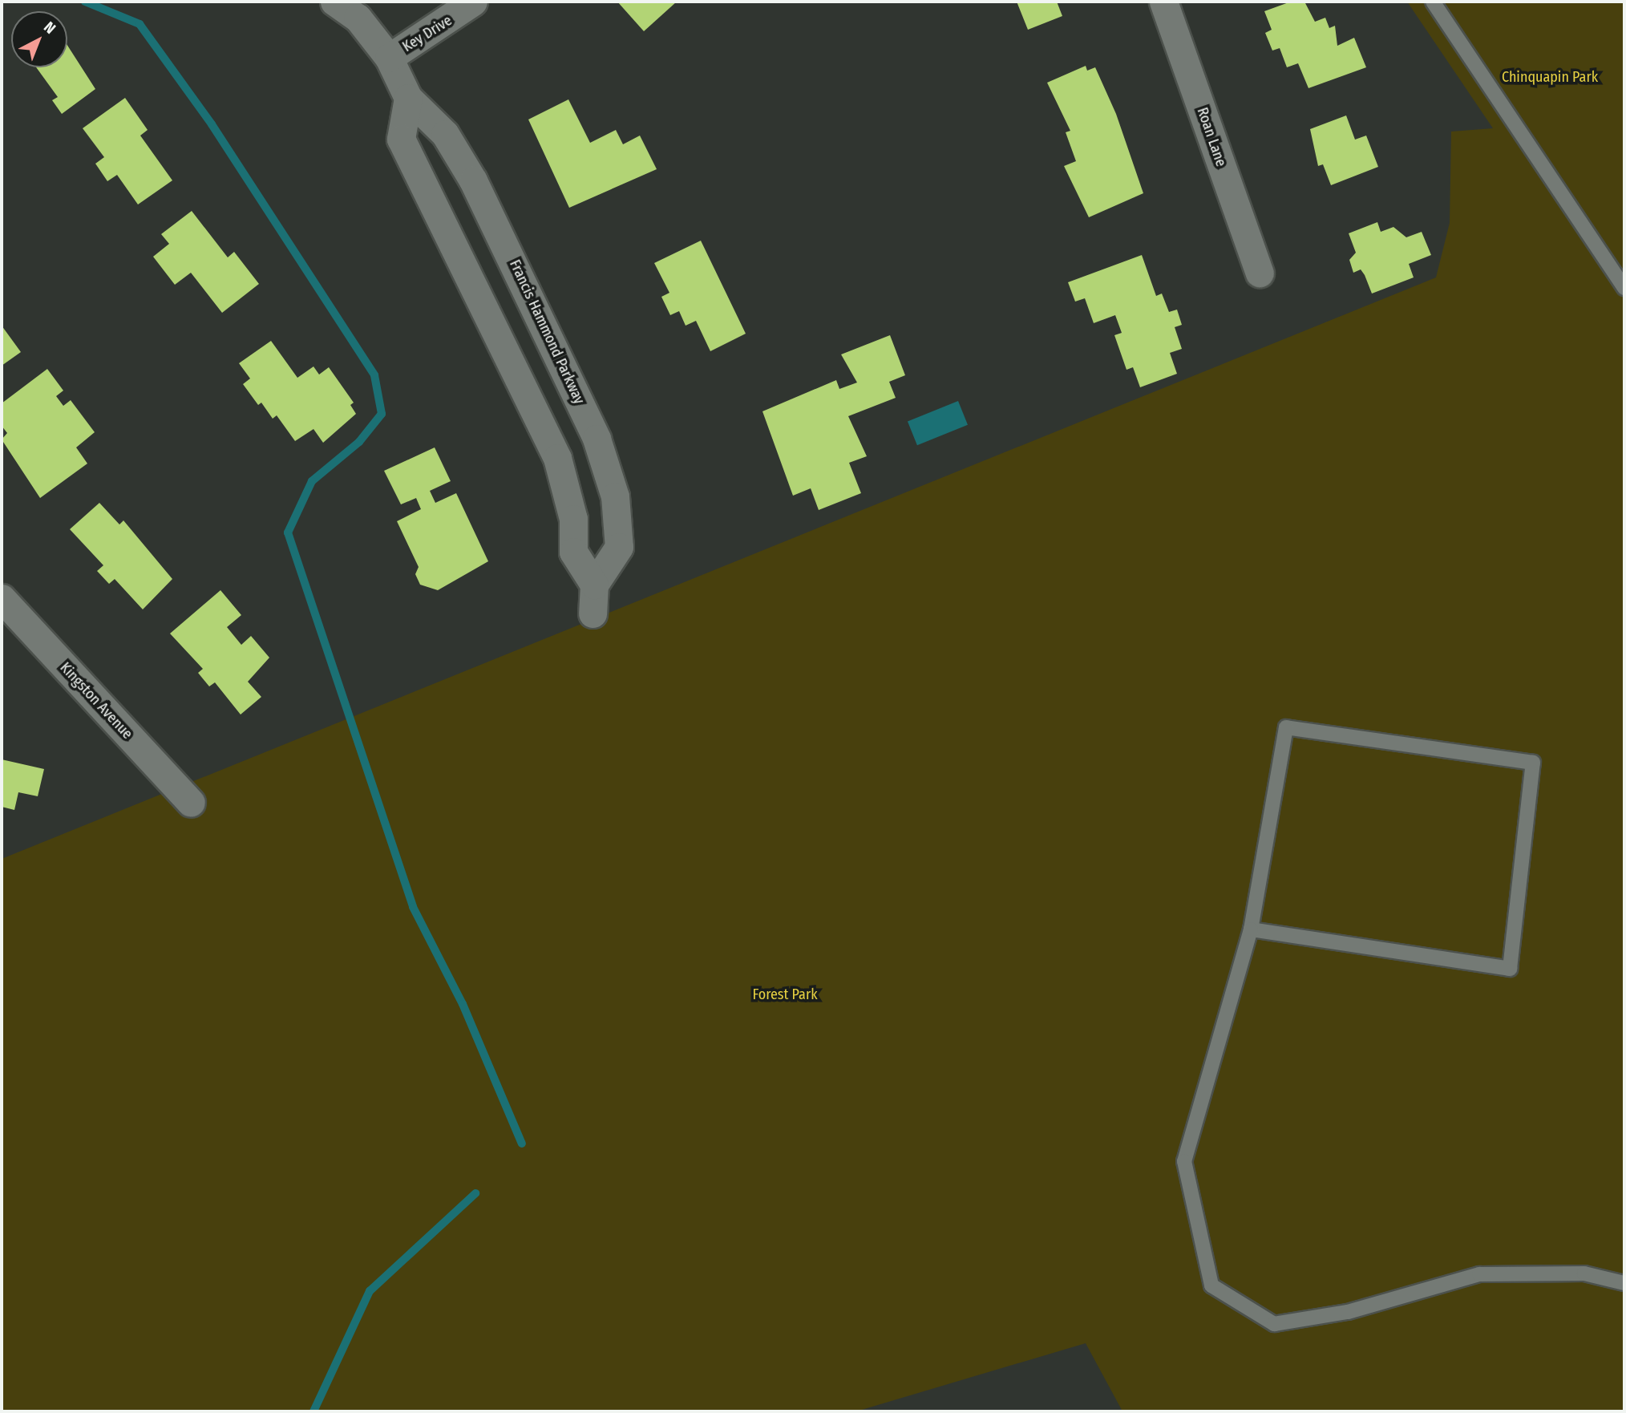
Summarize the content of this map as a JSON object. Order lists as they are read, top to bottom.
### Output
{
  "streets": {
    "street": [
      "Key Drive",
      "Roan Lane",
      "Francis Hammond Parkway",
      "Kingston Avenue"
    ]
  },
  "crossings": [
    ["Key Drive", "Francis Hammond Parkway"]
  ],
  "parks": ["Chinquapin Park", "Forest Park"],
  "north": "top right"
}
